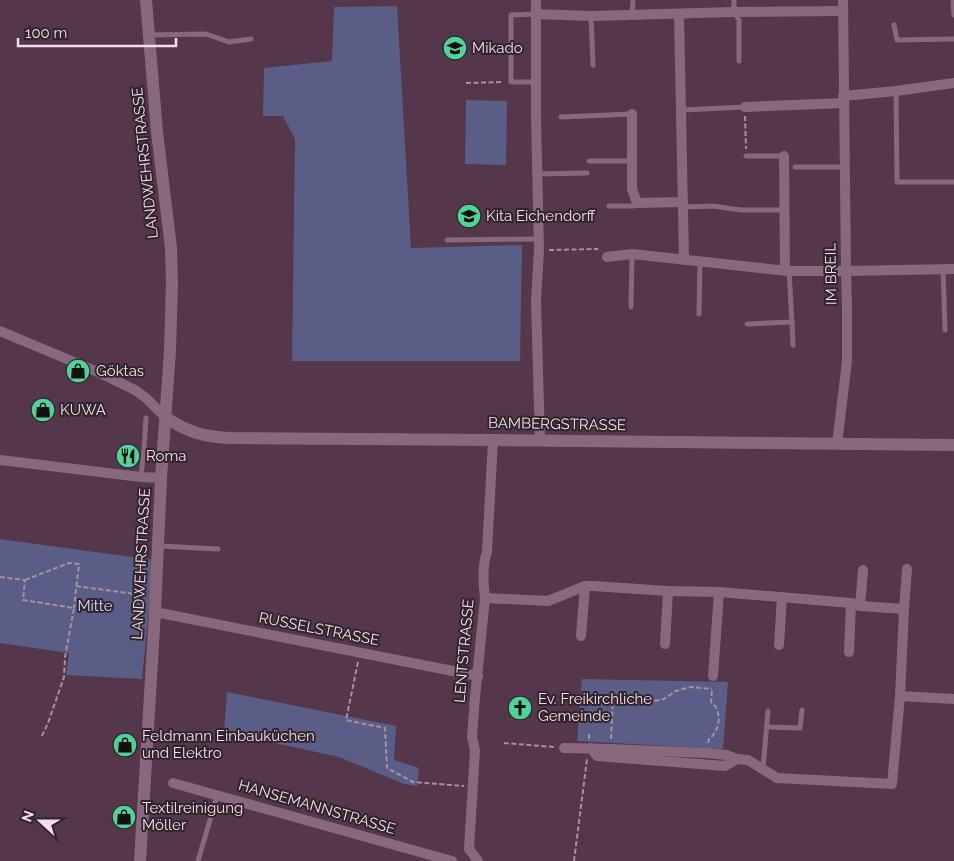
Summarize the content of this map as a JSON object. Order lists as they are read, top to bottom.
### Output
{
  "streets": {
    "main road": ["LANDWEHRSTRASSE", "BAMBERGSTRASSE"],
    "street": [
      "IM BREIL",
      "RUSSELSTRASSE",
      "LENTSTRASSE",
      "HANSEMANNSTRASSE"
    ]
  },
  "crossings": [
    ["LANDWEHRSTRASSE", "BAMBERGSTRASSE"],
    ["LANDWEHRSTRASSE", "RUSSELSTRASSE"],
    ["IM BREIL", "BAMBERGSTRASSE"],
    ["BAMBERGSTRASSE", "LENTSTRASSE"],
    ["RUSSELSTRASSE", "LENTSTRASSE"]
  ],
  "parks": ["Mitte"],
  "places": {
    "school or university": ["Mikado", "Kita Eichendorff"],
    "shop": [
      "Göktas",
      "KUWA",
      "Feldmann Einbauküchen und Elektro",
      "Textilreinigung Möller"
    ],
    "restaurant": ["Roma"],
    "church": ["Ev. Freikirchliche Gemeinde"]
  },
  "scale_bar": "100 m",
  "north": "left"
}
